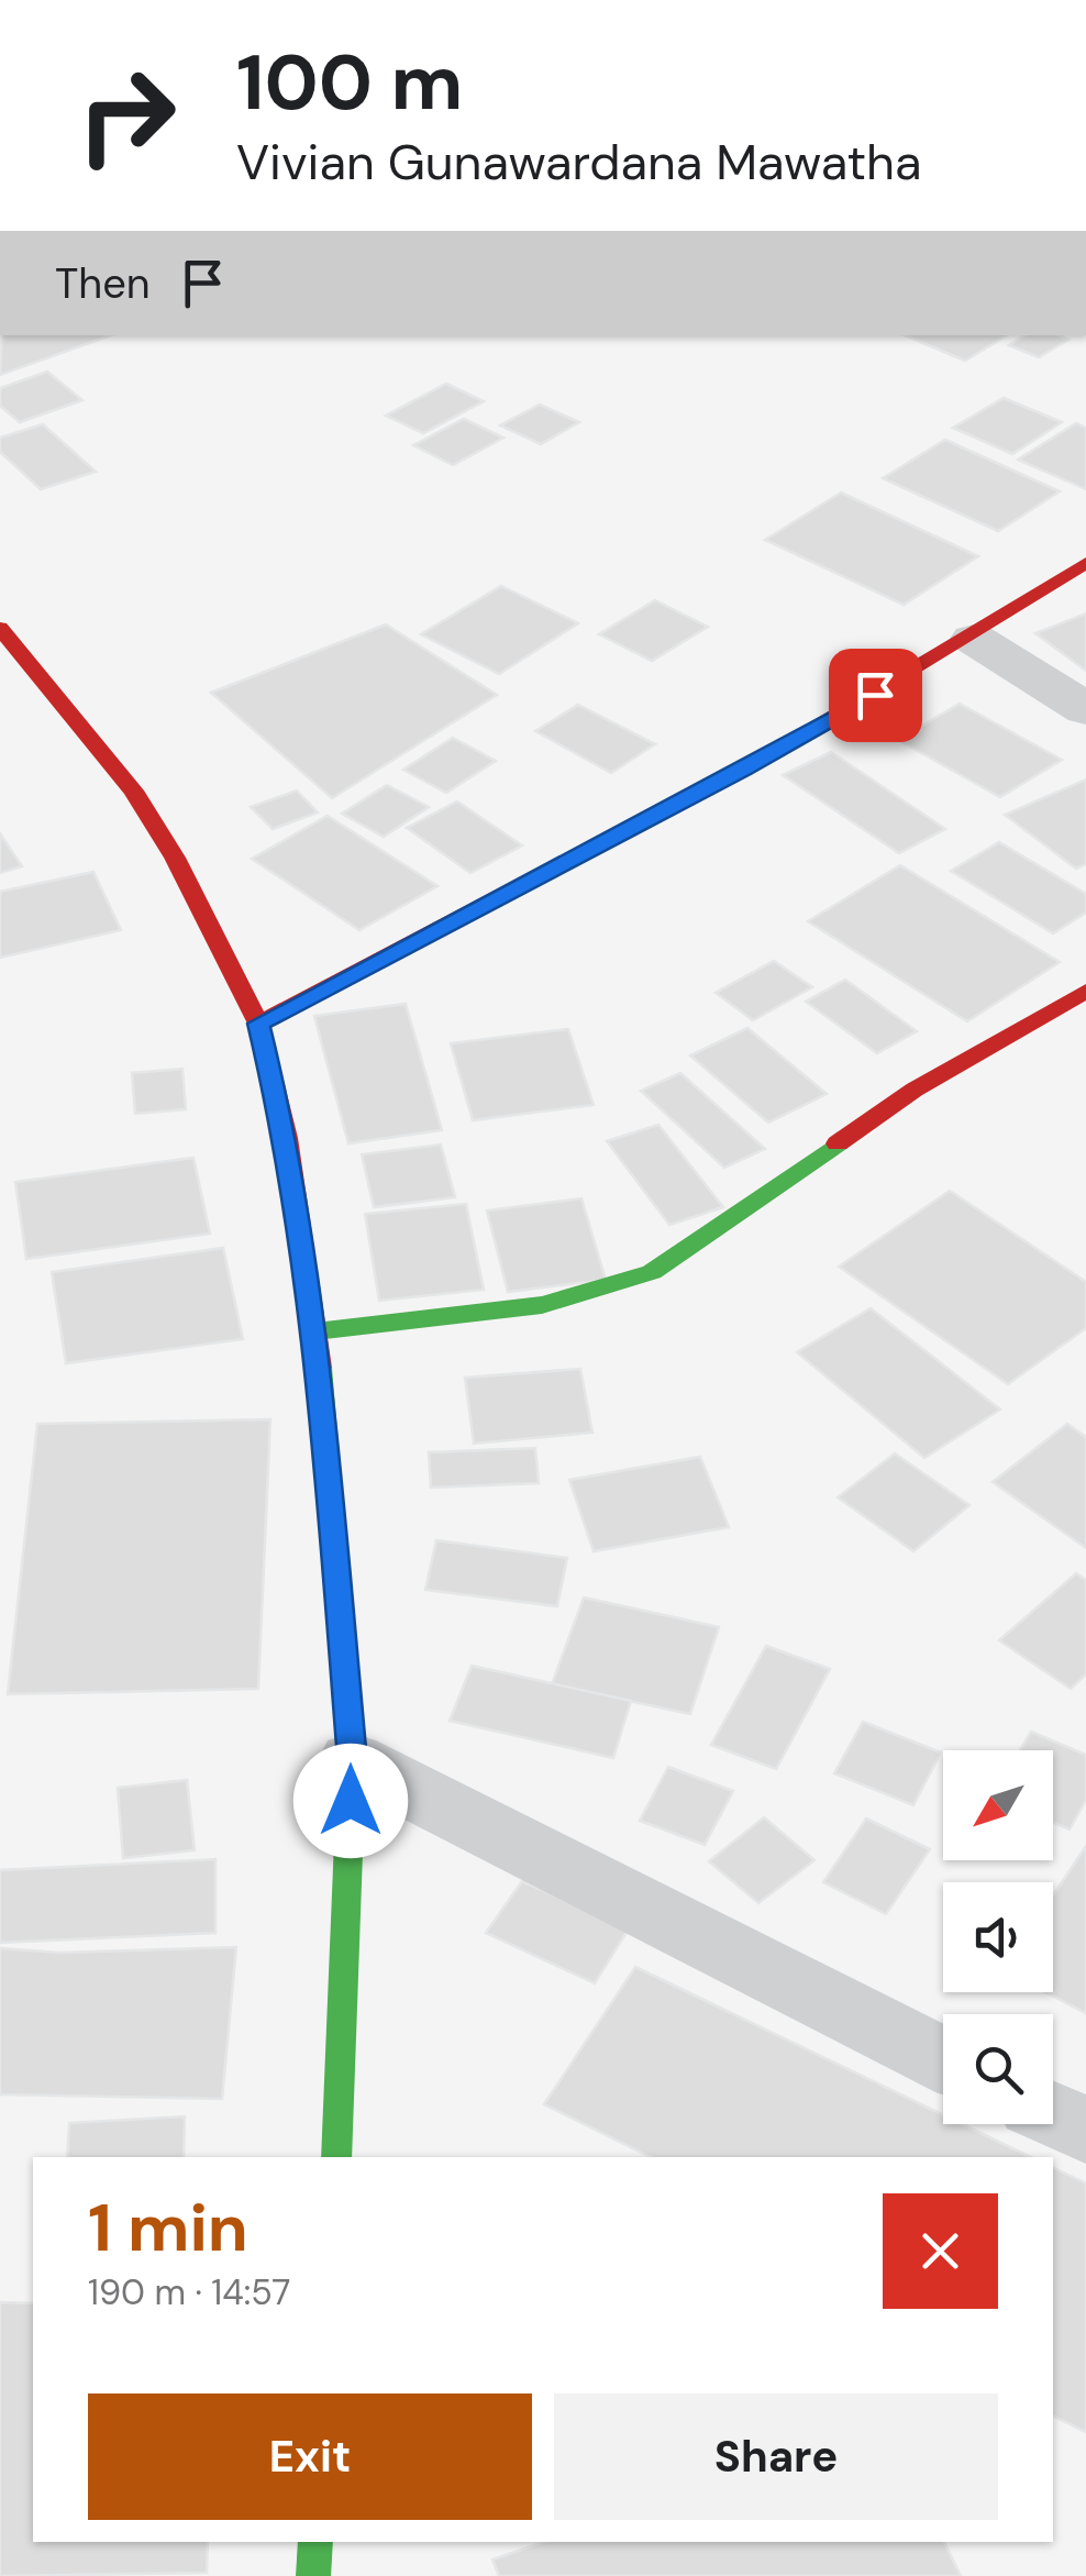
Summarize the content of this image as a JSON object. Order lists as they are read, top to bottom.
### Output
{
  "north": "bottom left",
  "page": {
    "turn": ["100 m", "Vivian Gunawardana Mawatha"],
    "then": "Then",
    "heading": ["1 min", "190 m · 14:57"],
    "buttons": ["Exit", "Share"]
  }
}
